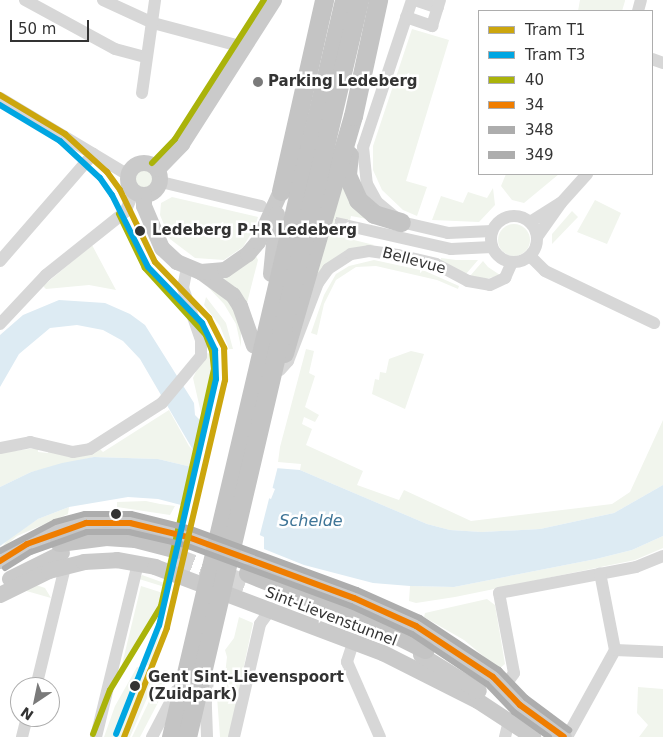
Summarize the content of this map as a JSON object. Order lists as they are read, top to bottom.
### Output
{
  "streets": {
    "highway": ["Sint-Lievenstunnel"],
    "main road": ["Bellevue"]
  },
  "water": ["Schelde"],
  "places": ["Parking Ledeberg", "Ledeberg P+R Ledeberg", "Gent Sint-Lievenspoort (Zuidpark)"],
  "lines": [
    "transit line 40",
    "tram line T1",
    "tram line T3",
    "transit line 349",
    "transit line 34",
    "transit line 348"
  ],
  "legend": [
    "Tram T1",
    "Tram T3",
    "40",
    "34",
    "348",
    "349"
  ],
  "scale_bar": "50 m",
  "north": "bottom left"
}
